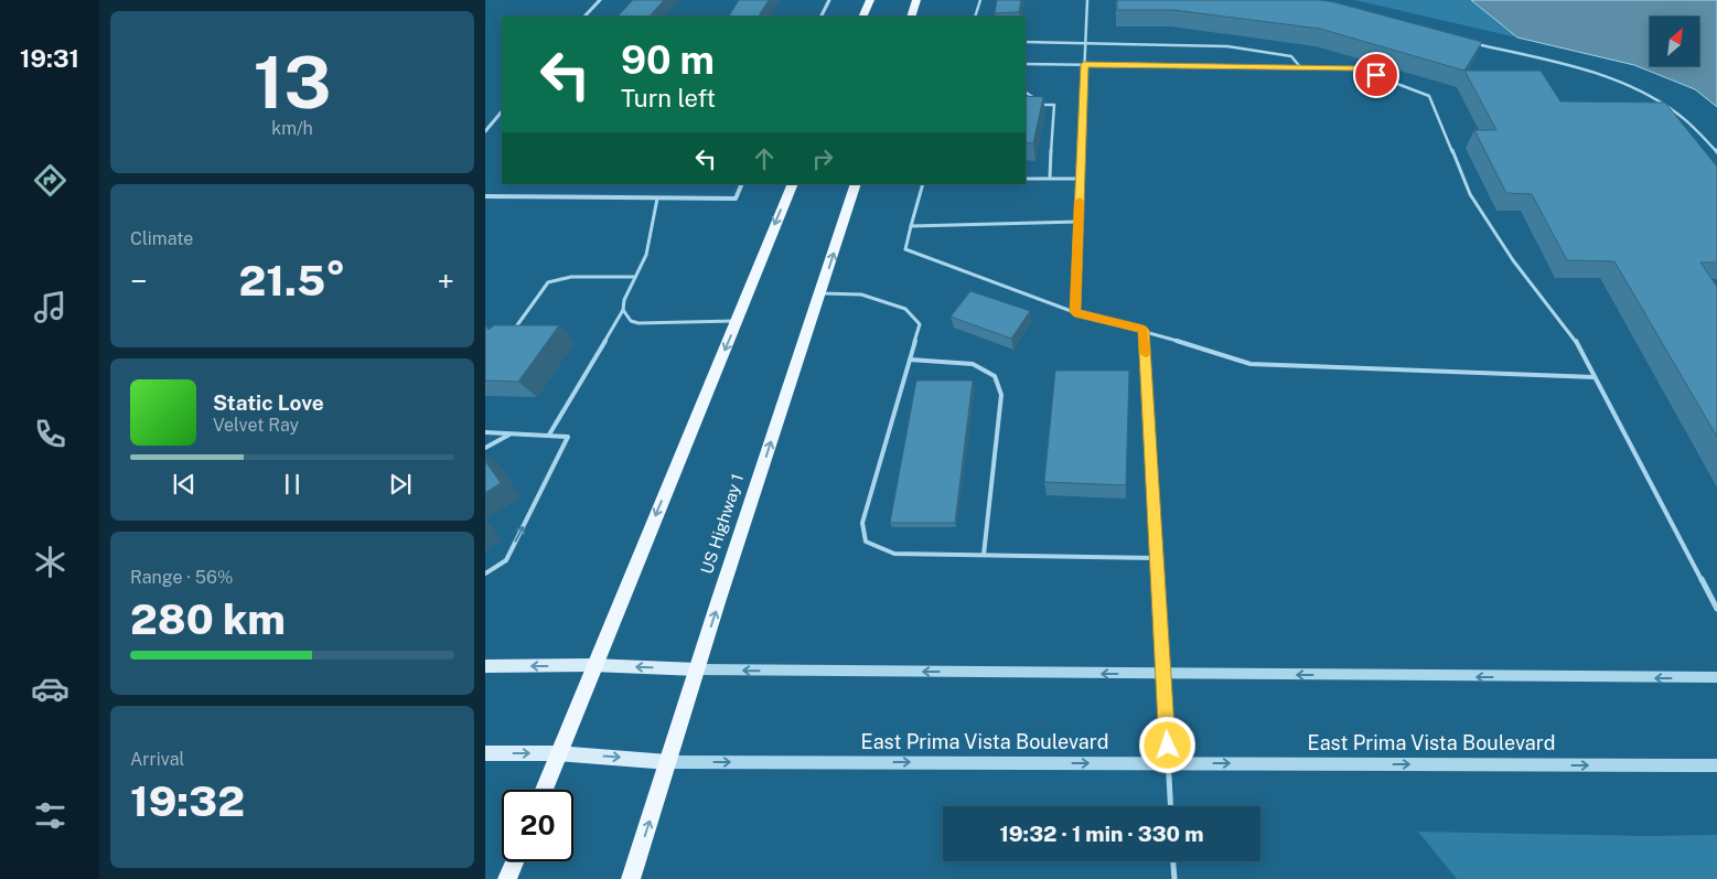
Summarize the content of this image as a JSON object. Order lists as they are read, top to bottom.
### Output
{
  "streets": {
    "main road": ["US Highway 1", "East Prima Vista Boulevard"]
  },
  "crossings": [
    ["US Highway 1", "East Prima Vista Boulevard"]
  ],
  "one_way": ["East Prima Vista Boulevard"],
  "north": "top right",
  "page": {
    "tabs": "19:31",
    "tile": [
      ["13", "km/h"],
      "Climate",
      ["Range · 56%", "280 km"],
      ["Arrival", "19:32"]
    ],
    "turn": ["90 m", "Turn left"],
    "heat": ["−", "21.5°", "+"],
    "song": ["Static Love", "Velvet Ray"],
    "limit": "20",
    "trip": "19:32 · 1 min · 330 m"
  }
}
